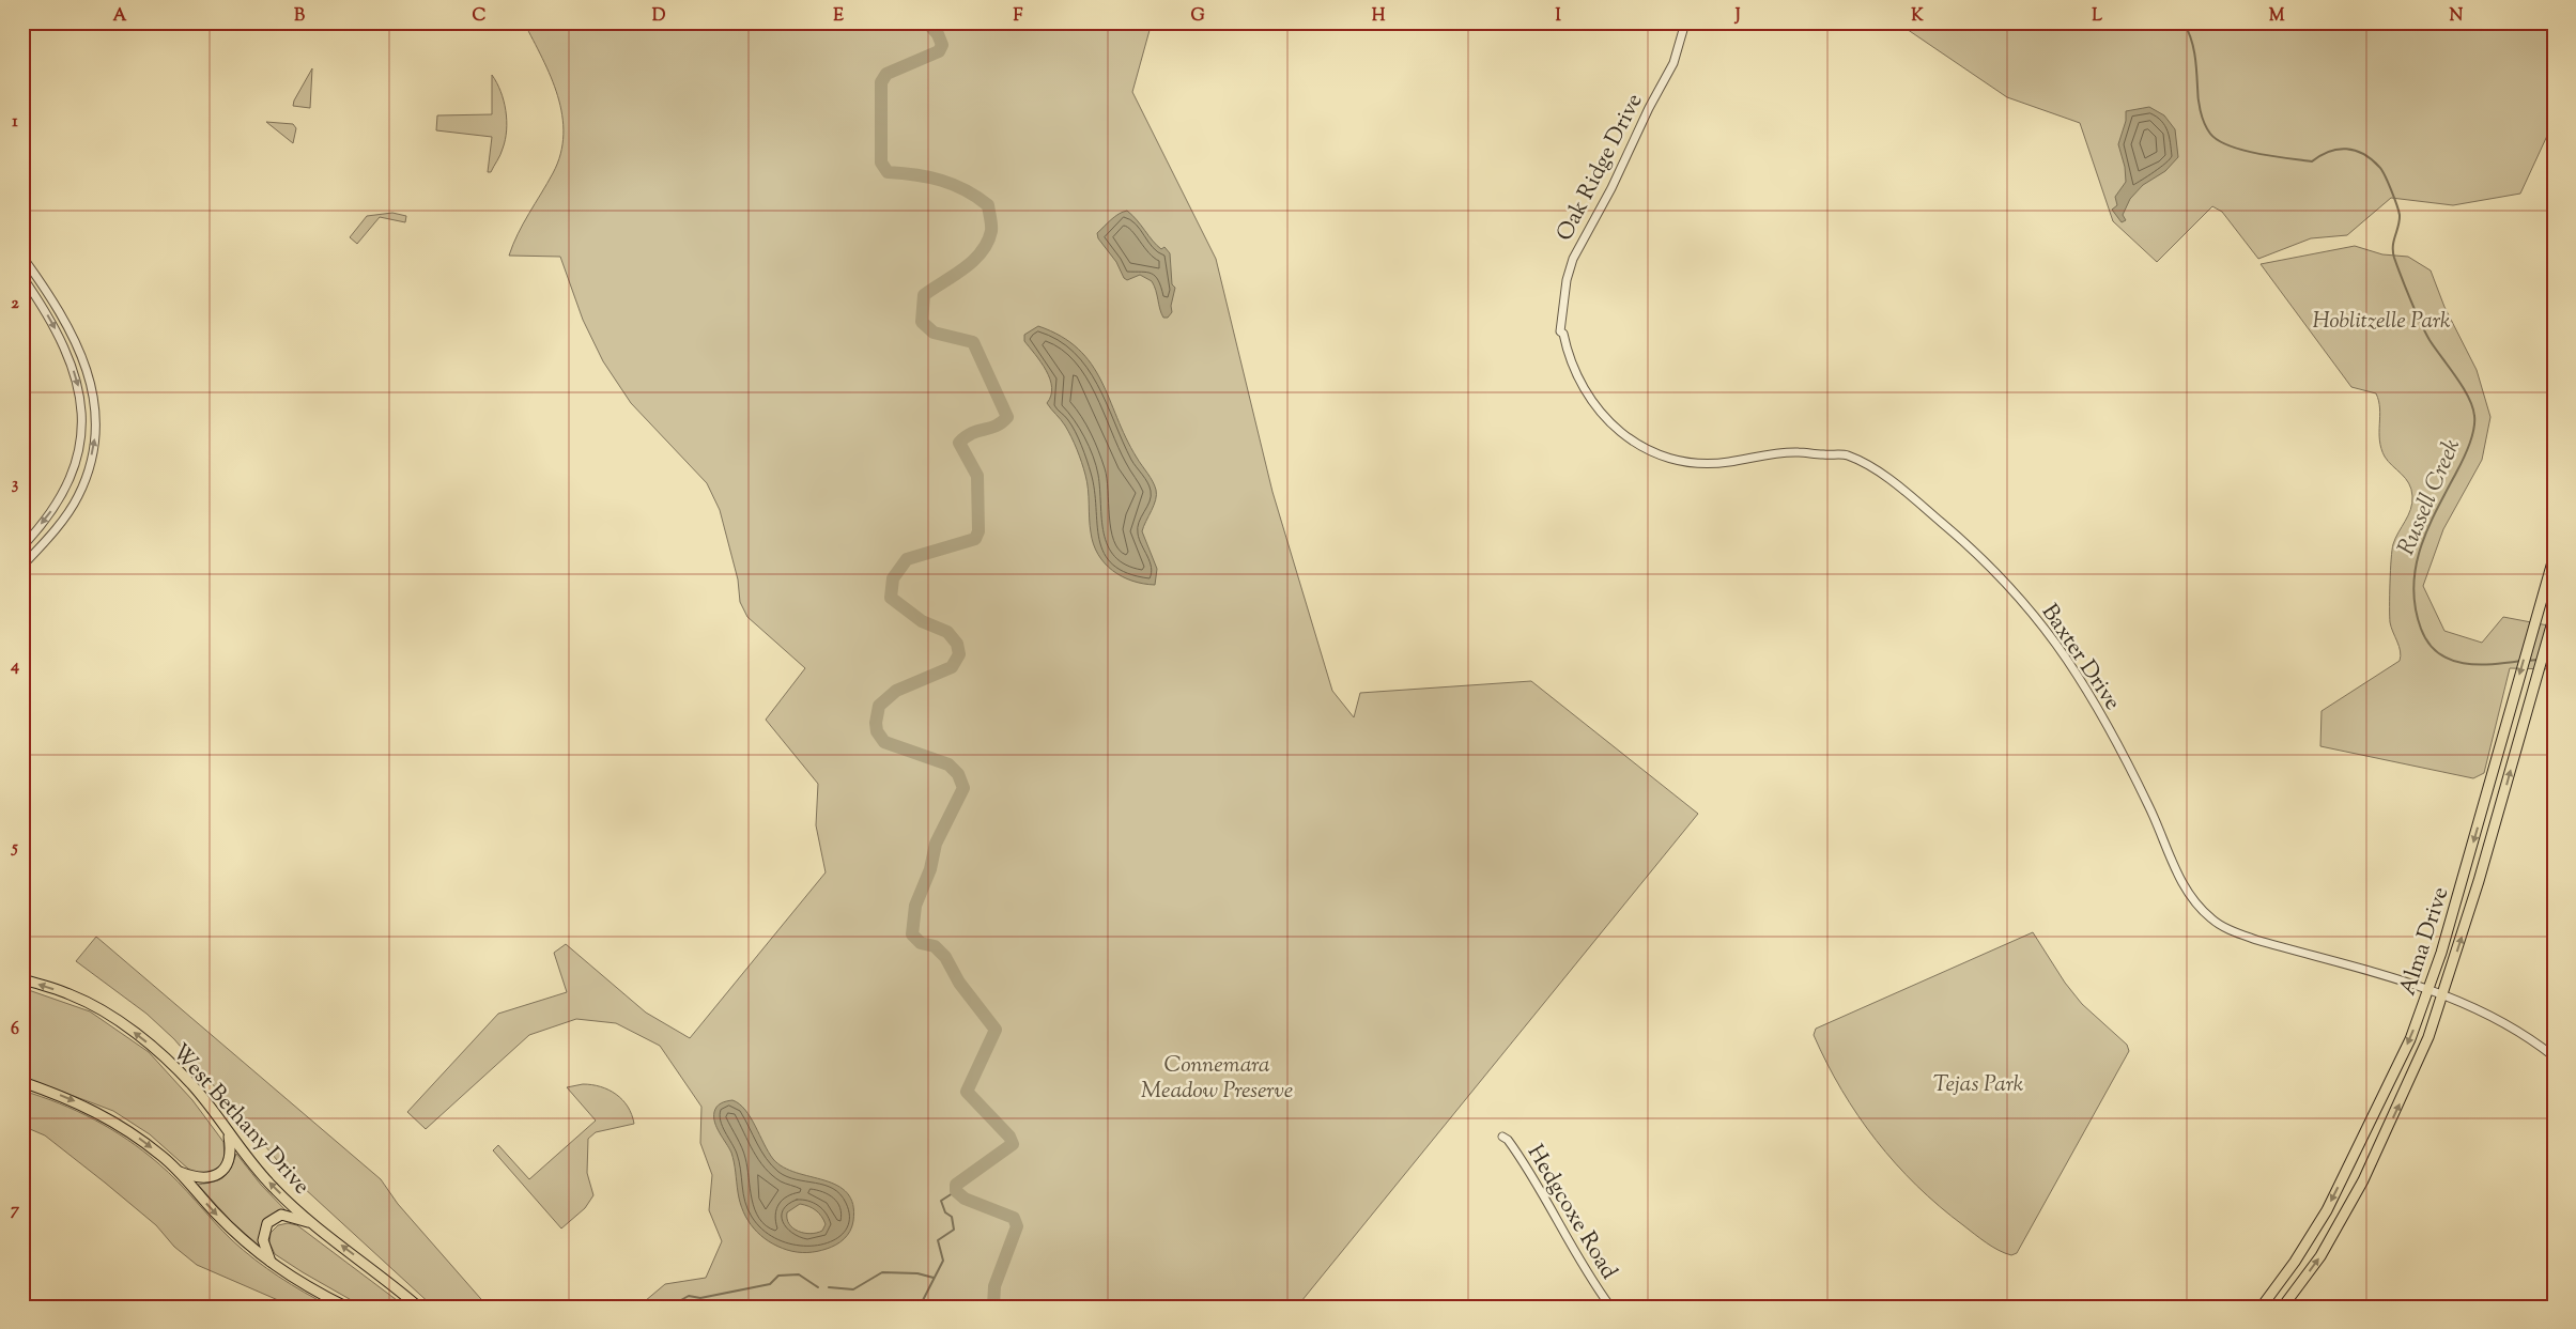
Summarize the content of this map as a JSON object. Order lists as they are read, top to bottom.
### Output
{
  "streets": {
    "main road": ["Alma Drive", "West Bethany Drive"],
    "street": ["Oak Ridge Drive", "Baxter Drive", "Hedgcoxe Road"]
  },
  "crossings": [
    ["Oak Ridge Drive", "Baxter Drive"],
    ["Baxter Drive", "Alma Drive"]
  ],
  "water": ["Russell Creek"],
  "parks": ["Hoblitzelle Park", "Connemara Meadow Preserve", "Tejas Park"],
  "grid": {
    "columns": [
      "A",
      "B",
      "C",
      "D",
      "E",
      "F",
      "G",
      "H",
      "I",
      "J",
      "K",
      "L",
      "M",
      "N"
    ],
    "rows": [
      "1",
      "2",
      "3",
      "4",
      "5",
      "6",
      "7"
    ]
  }
}
